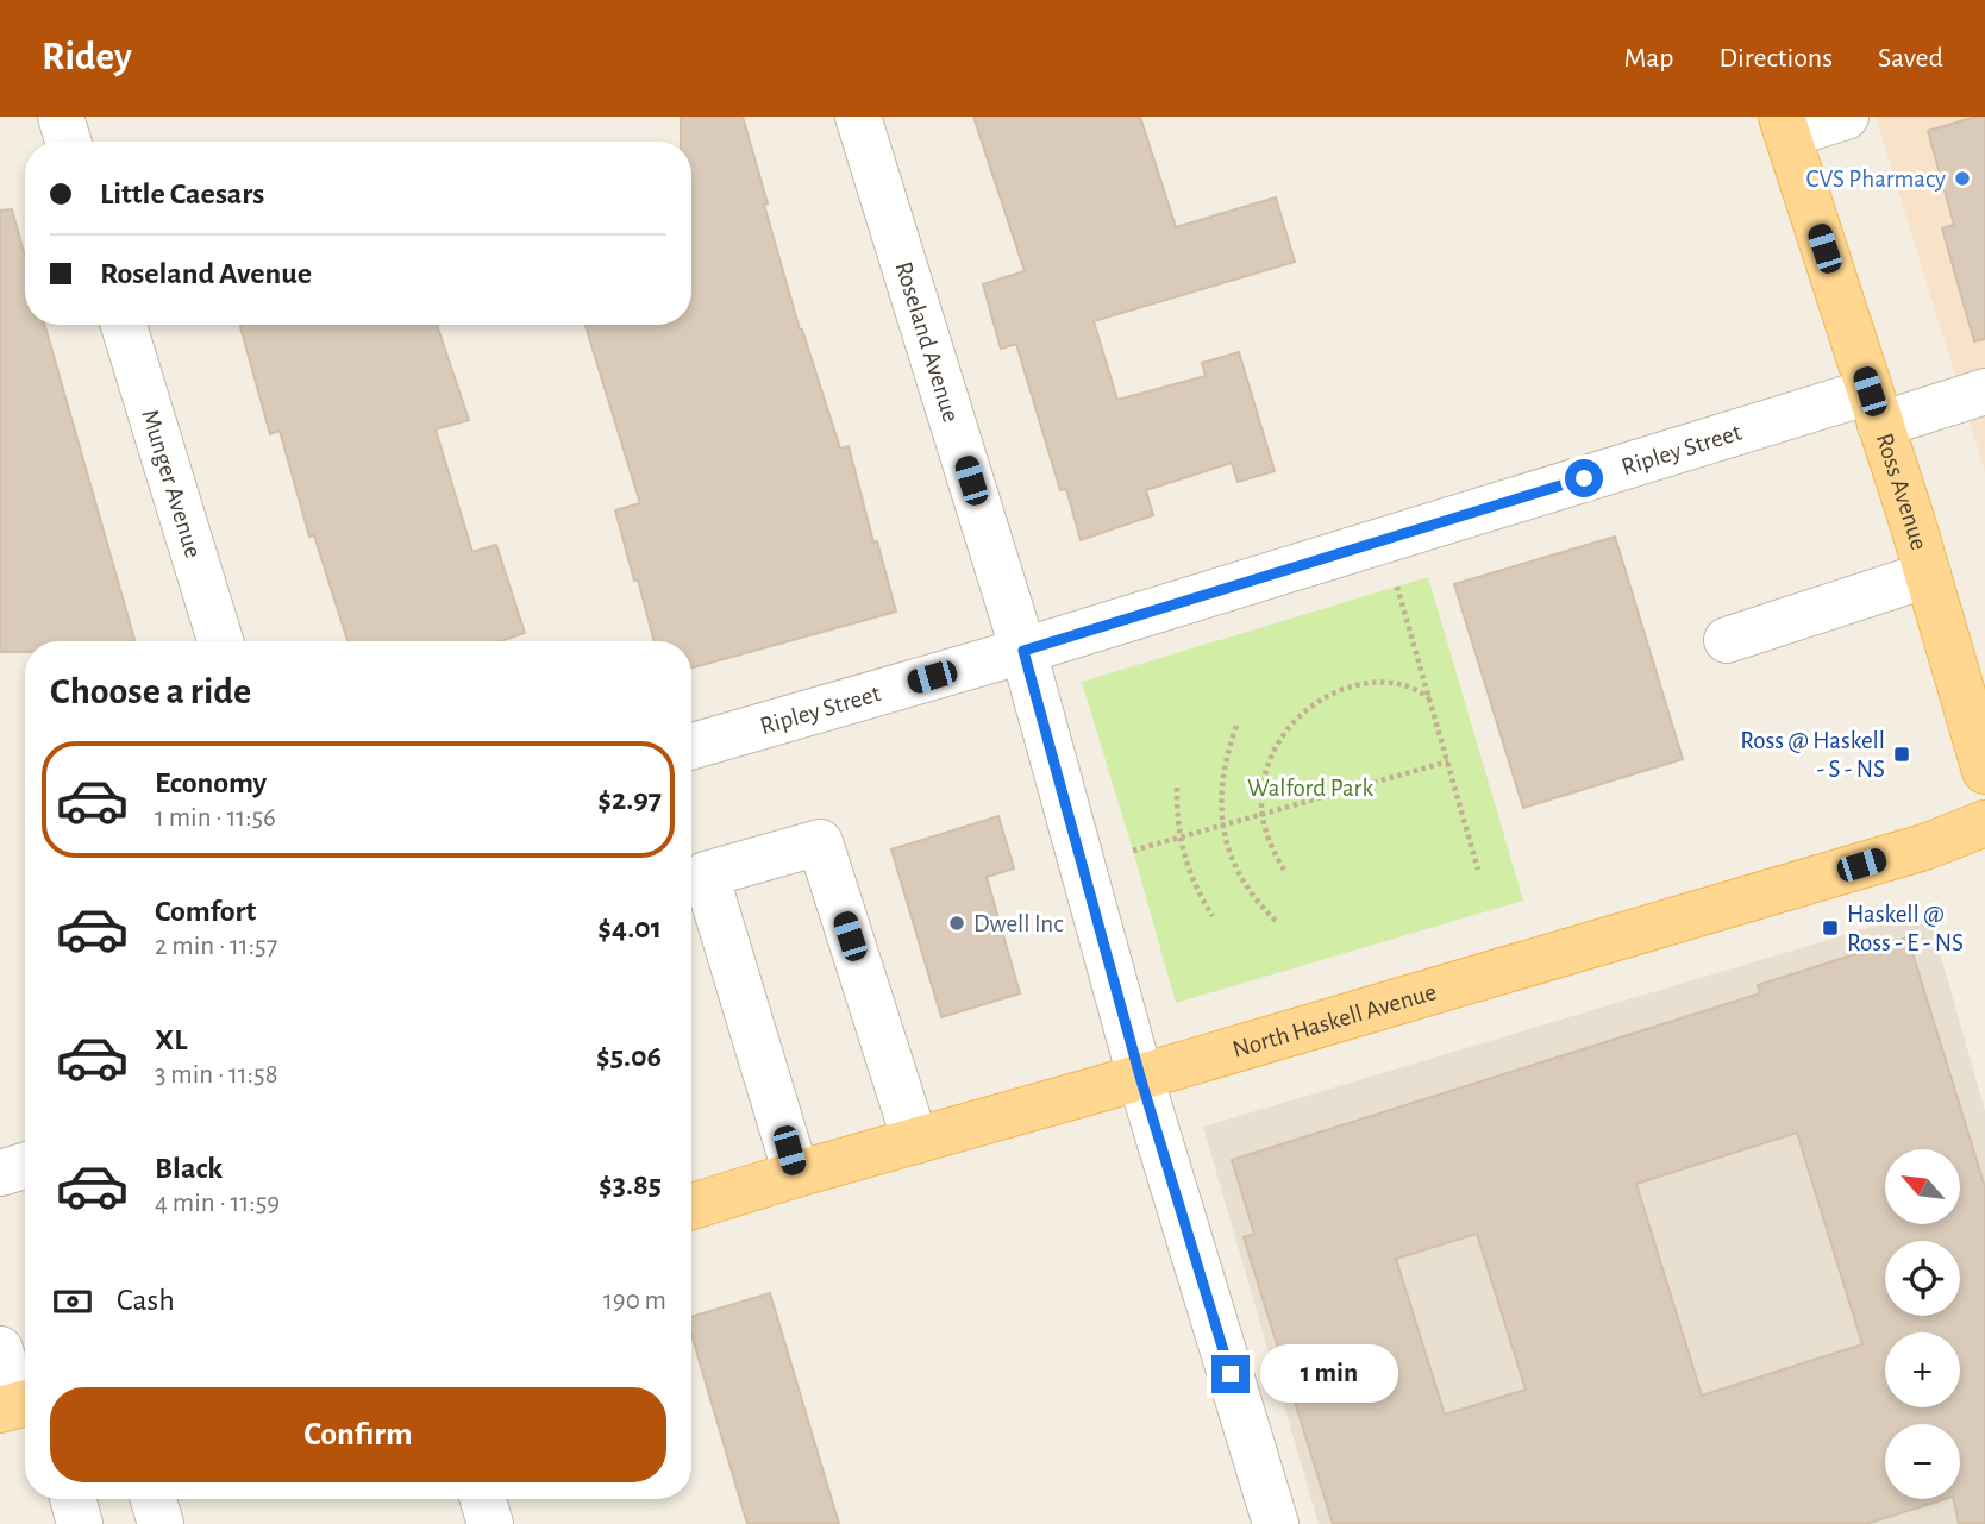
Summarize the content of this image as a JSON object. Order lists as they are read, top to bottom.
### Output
{
  "streets": {
    "main road": ["Ross Avenue", "North Haskell Avenue"],
    "street": ["Roseland Avenue", "Ripley Street", "Munger Avenue"]
  },
  "crossings": [
    ["Roseland Avenue", "Ripley Street"],
    ["Roseland Avenue", "North Haskell Avenue"],
    ["Ripley Street", "Ross Avenue"]
  ],
  "parks": ["Walford Park"],
  "places": {
    "other": ["CVS Pharmacy", "Dwell Inc"],
    "transit": ["Ross @ Haskell - S - NS", "Haskell @ Ross - E - NS"]
  },
  "north": "top left",
  "page": {
    "header": "Ridey",
    "nav": ["Map", "Directions", "Saved"],
    "banner": ["Little Caesars", "Roseland Avenue"],
    "heading": "Choose a ride",
    "list": [
      {
        "name": "Economy",
        "note": "1 min · 11:56",
        "value": "$2.97"
      },
      {
        "name": "Comfort",
        "note": "2 min · 11:57",
        "value": "$4.01"
      },
      {
        "name": "XL",
        "note": "3 min · 11:58",
        "value": "$5.06"
      },
      {
        "name": "Black",
        "note": "4 min · 11:59",
        "value": "$3.85"
      }
    ],
    "map_buttons": ["+", "−"],
    "pay": ["Cash", "190 m"],
    "bubble": "1 min",
    "buttons": "Confirm"
  }
}
